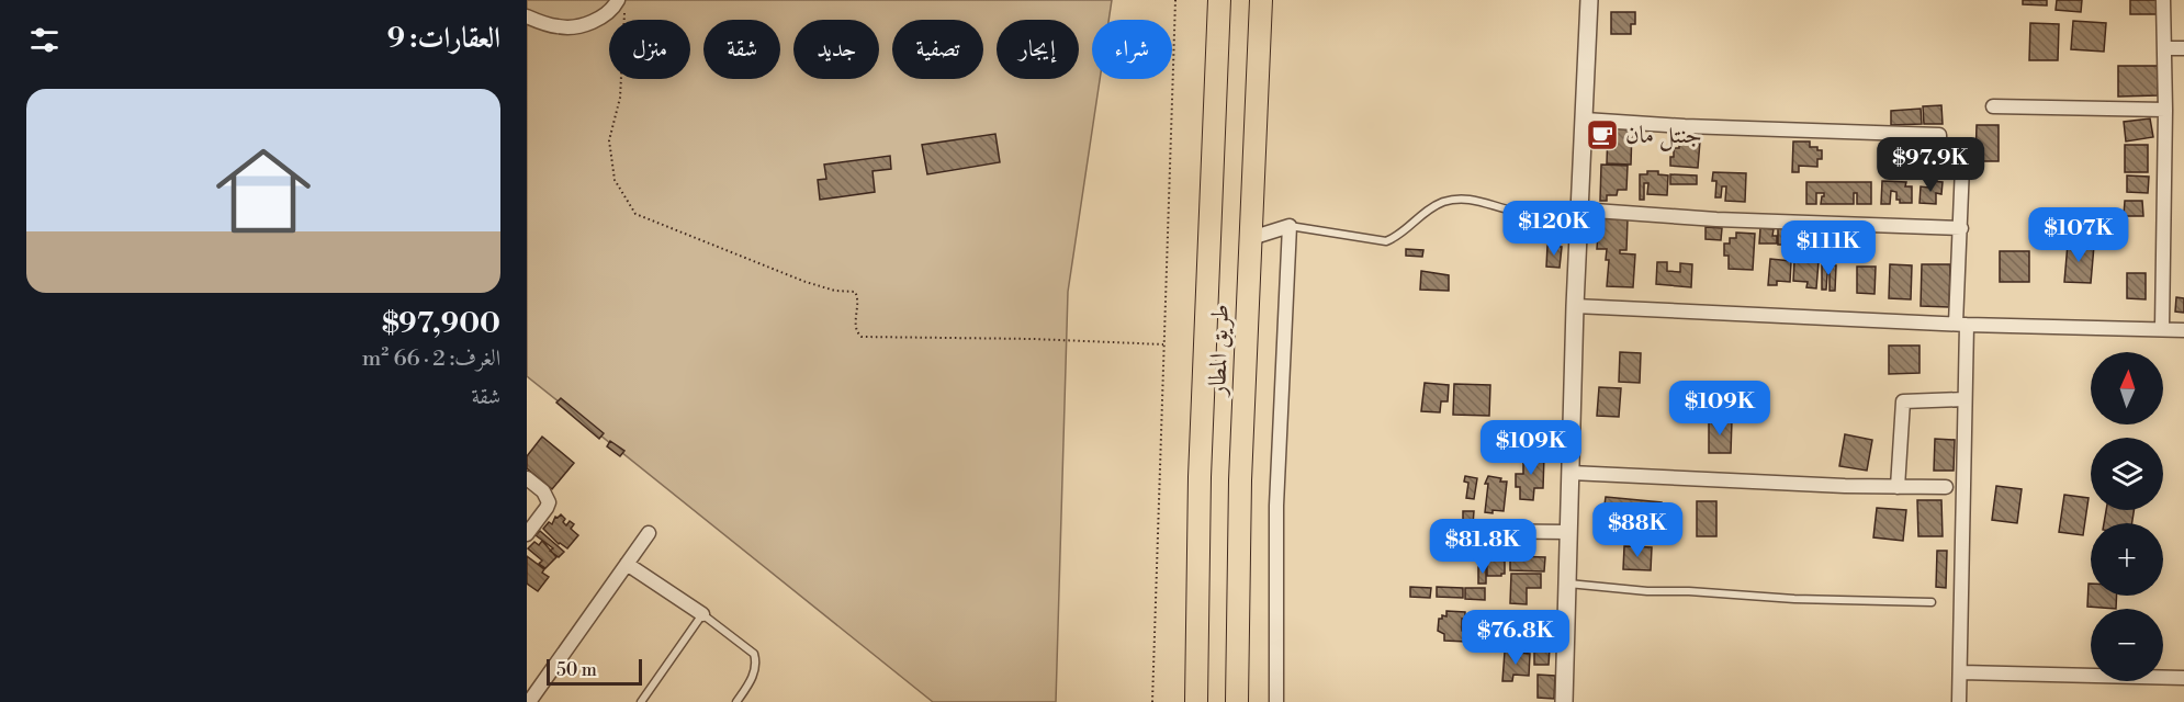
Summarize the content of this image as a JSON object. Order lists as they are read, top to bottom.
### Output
{
  "streets": {
    "highway": ["طريق المطار"]
  },
  "places": {
    "cafe": ["جنتل مان"]
  },
  "scale_bar": "50 m",
  "north": "top",
  "page": {
    "heading": "العقارات: 9",
    "chip": [
      "شراء",
      "إيجار",
      "تصفية",
      "جديد",
      "شقة",
      "منزل"
    ],
    "list": [
      {
        "name": "$97,900",
        "note": "الغرف: 2 · 66 m² · شقة"
      }
    ],
    "price": [
      "$97.9K",
      "$120K",
      "$107K",
      "$111K",
      "$109K",
      "$109K",
      "$88K",
      "$81.8K",
      "$76.8K"
    ],
    "map_buttons": ["+", "−"],
    "scale": "50 m"
  }
}
